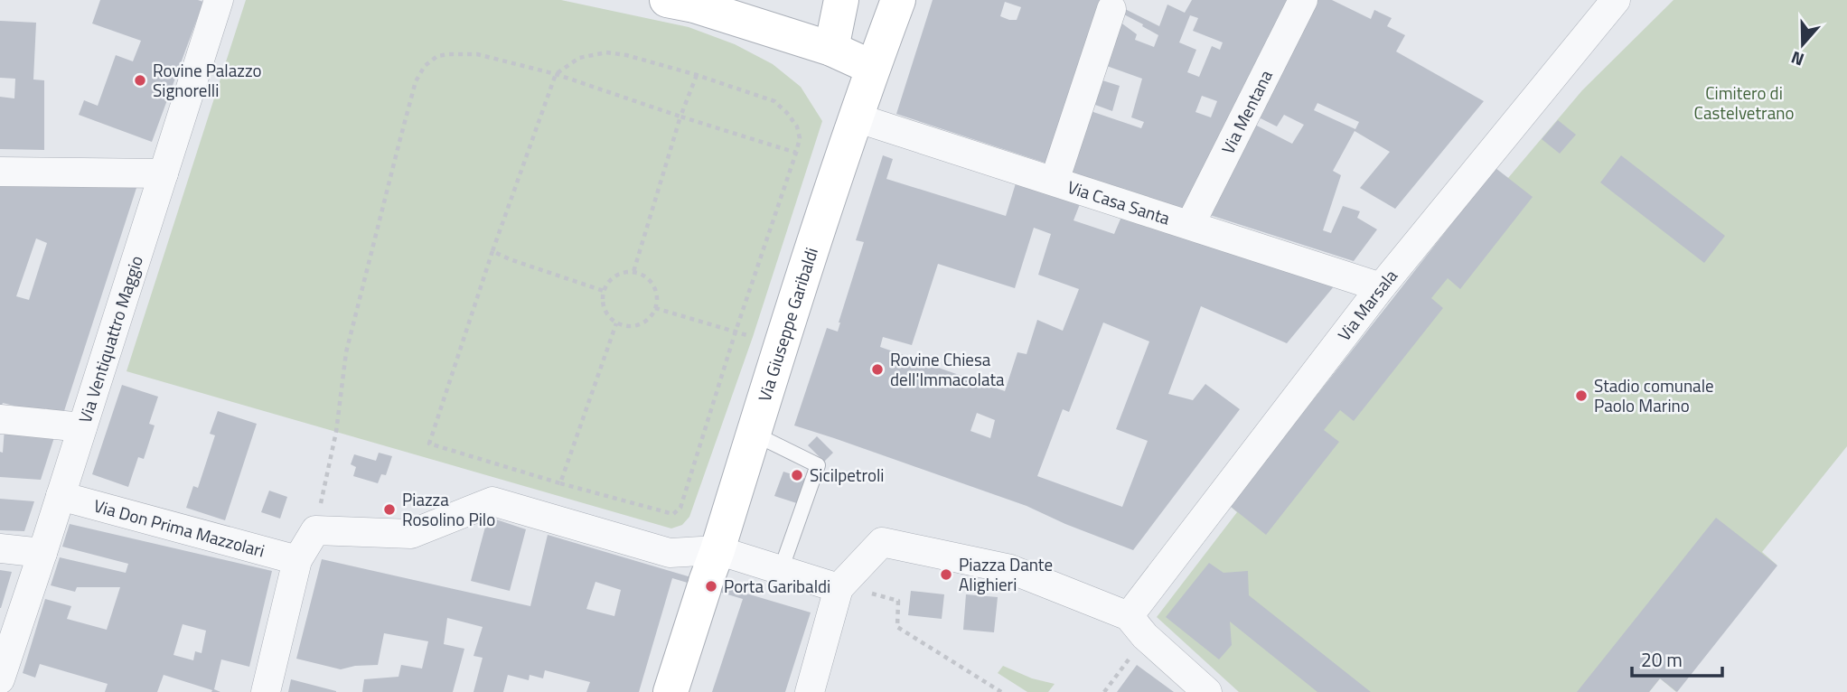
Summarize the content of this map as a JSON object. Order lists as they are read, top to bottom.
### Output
{
  "streets": {
    "main road": ["Via Giuseppe Garibaldi"],
    "street": [
      "Via Mentana",
      "Via Casa Santa",
      "Via Marsala",
      "Via Ventiquattro Maggio",
      "Via Don Prima Mazzolari"
    ]
  },
  "crossings": [
    ["Via Mentana", "Via Casa Santa"],
    ["Via Casa Santa", "Via Marsala"],
    ["Via Casa Santa", "Via Giuseppe Garibaldi"],
    ["Via Ventiquattro Maggio", "Via Don Prima Mazzolari"]
  ],
  "parks": ["Cimitero di Castelvetrano"],
  "places": [
    "Rovine Palazzo Signorelli",
    "Rovine Chiesa dell'Immacolata",
    "Stadio comunale Paolo Marino",
    "Sicilpetroli",
    "Piazza Rosolino Pilo",
    "Piazza Dante Alighieri",
    "Porta Garibaldi"
  ],
  "scale_bar": "20 m",
  "north": "bottom"
}
